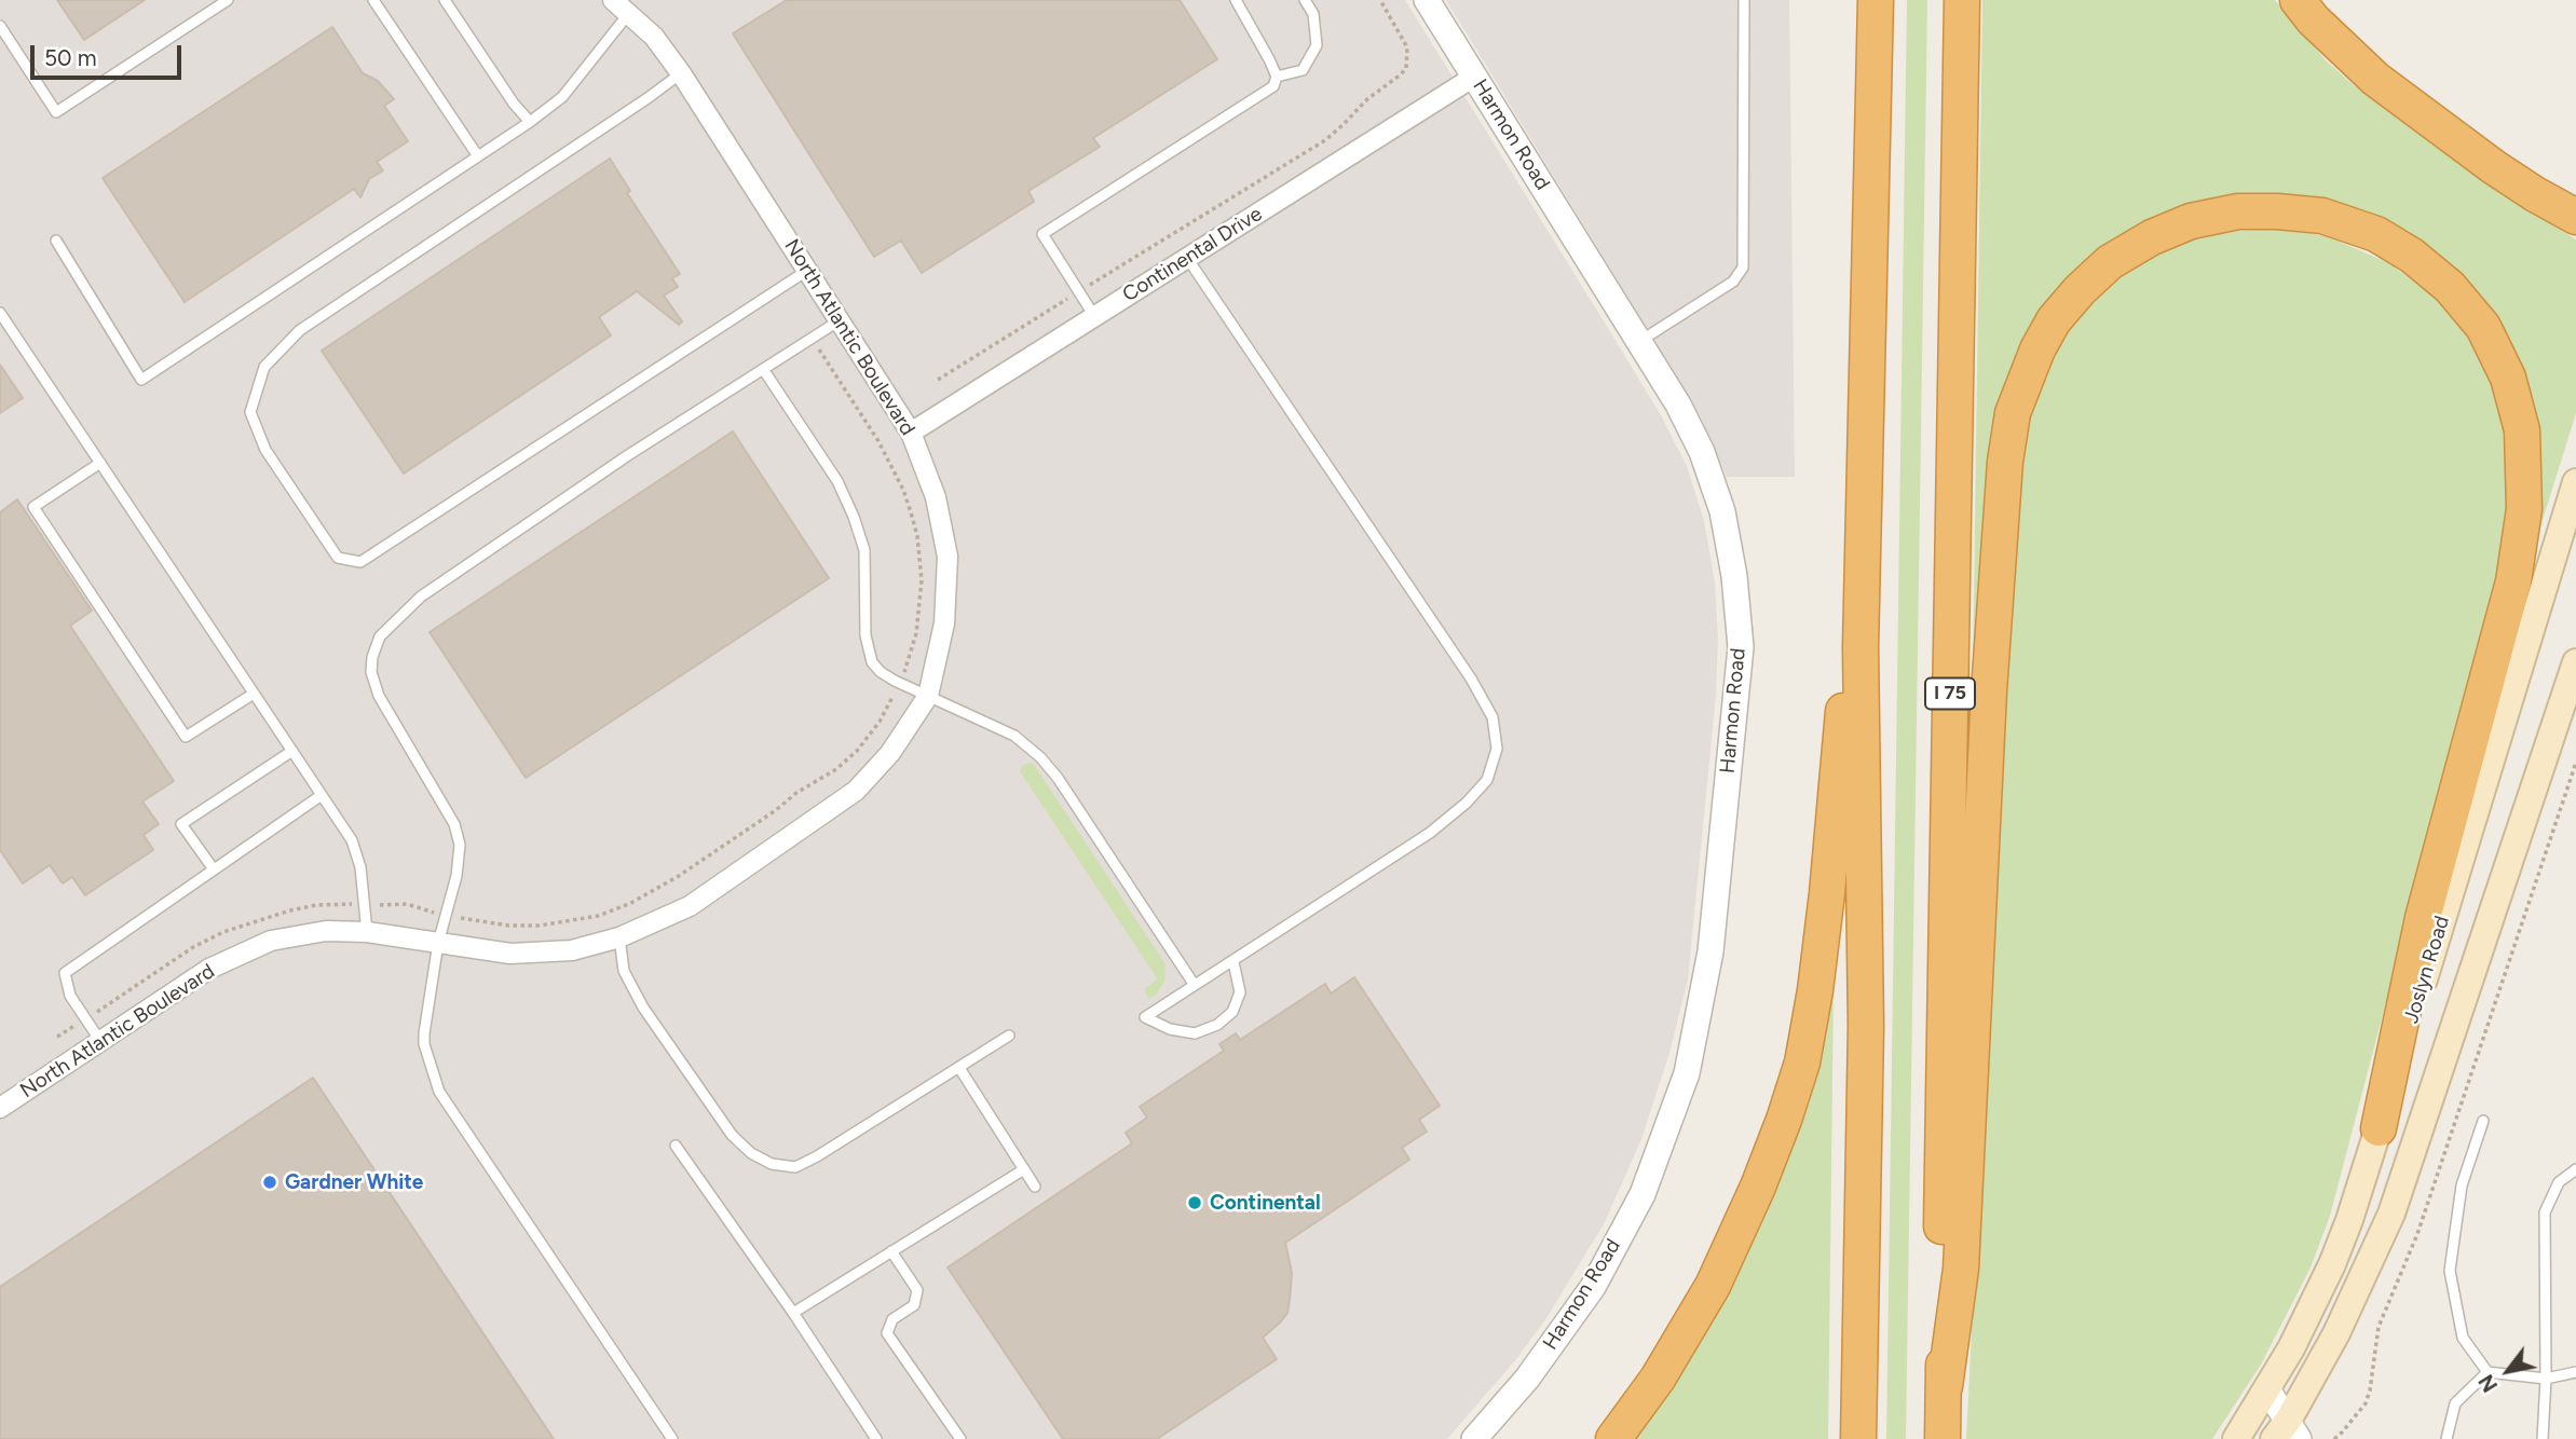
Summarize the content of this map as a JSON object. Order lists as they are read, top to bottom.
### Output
{
  "streets": {
    "highway": ["I 75"],
    "main road": ["Joslyn Road"],
    "street": ["Harmon Road", "Continental Drive", "North Atlantic Boulevard"]
  },
  "crossings": [
    ["Harmon Road", "Continental Drive"],
    ["Continental Drive", "North Atlantic Boulevard"]
  ],
  "places": ["Gardner White", "Continental"],
  "scale_bar": "50 m",
  "north": "bottom left"
}
